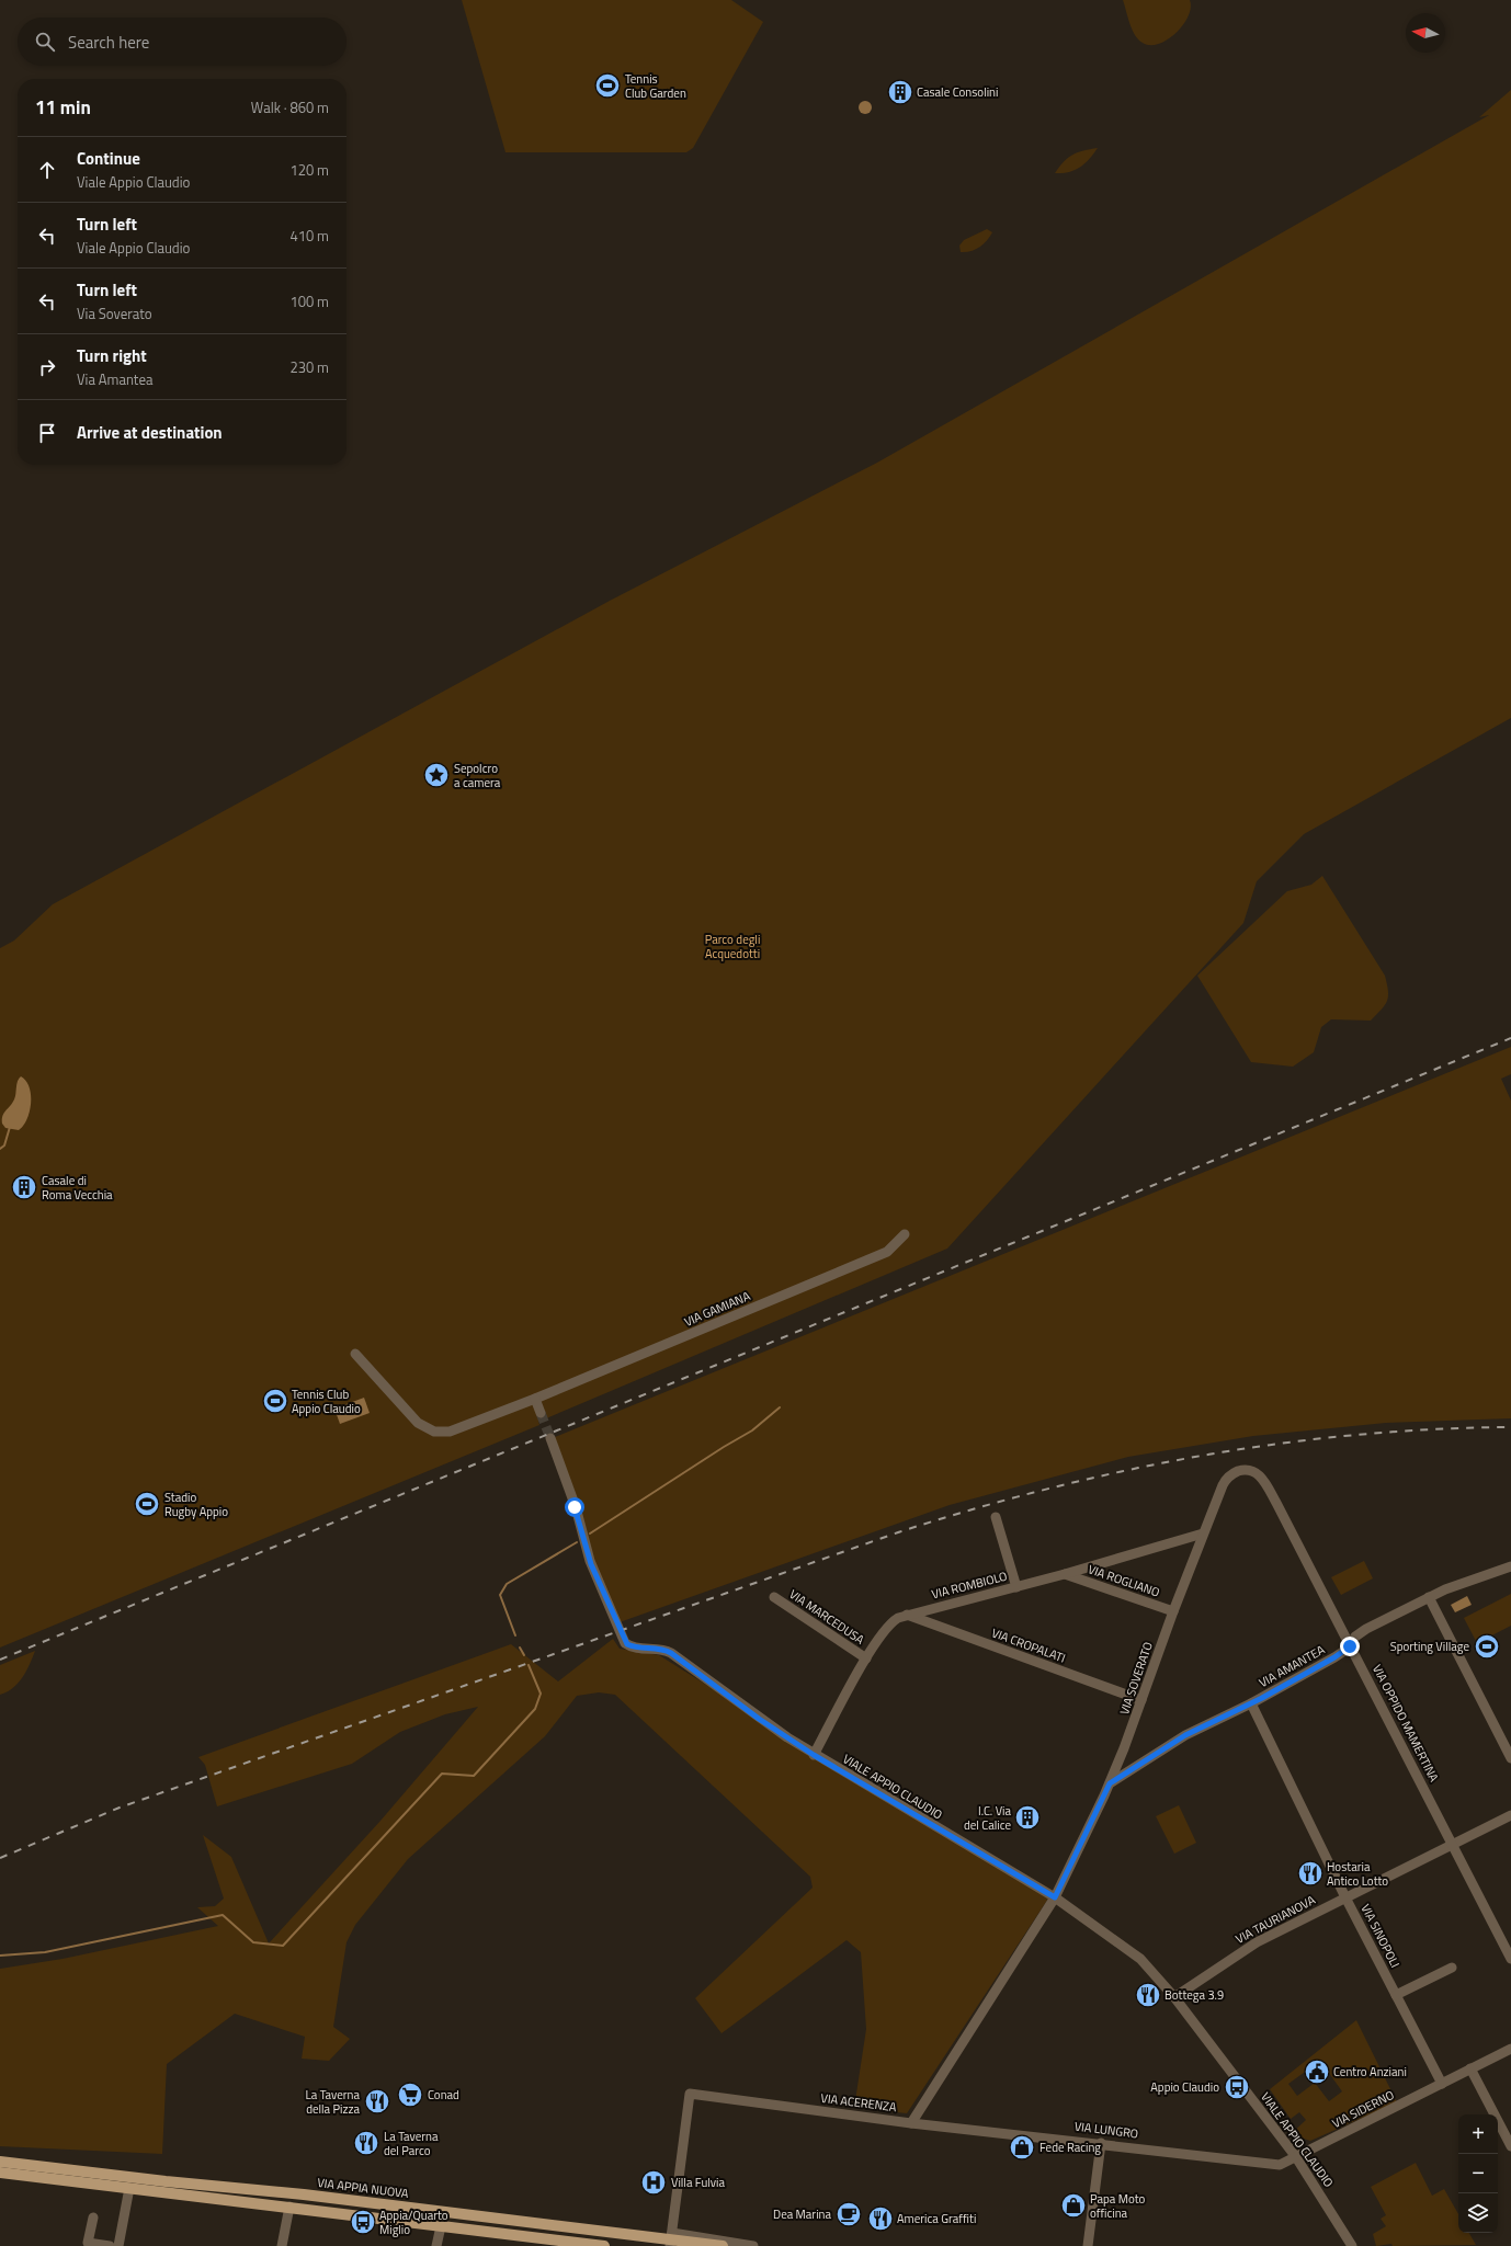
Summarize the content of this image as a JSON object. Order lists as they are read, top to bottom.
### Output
{
  "streets": {
    "main road": ["VIA APPIA NUOVA"],
    "street": [
      "VIA GAMIANA",
      "VIA ROGLIANO",
      "VIA ROMBIOLO",
      "VIA MARCEDUSA",
      "VIA CROPALATI",
      "VIA AMANTEA",
      "VIA SOVERATO",
      "VIA OPPIDO MAMERTINA",
      "VIALE APPIO CLAUDIO",
      "VIA TAURIANOVA",
      "VIA SINOPOLI",
      "VIA ACERENZA",
      "VIA SIDERNO",
      "VIA LUNGRO"
    ]
  },
  "crossings": [
    ["VIA ROGLIANO", "VIA ROMBIOLO"],
    ["VIA ROGLIANO", "VIA SOVERATO"],
    ["VIA ROMBIOLO", "VIA MARCEDUSA"],
    ["VIA ROMBIOLO", "VIA CROPALATI"],
    ["VIA ROMBIOLO", "VIA SOVERATO"],
    ["VIA ROMBIOLO", "VIALE APPIO CLAUDIO"],
    ["VIA CROPALATI", "VIA SOVERATO"],
    ["VIA AMANTEA", "VIA SOVERATO"],
    ["VIA AMANTEA", "VIA OPPIDO MAMERTINA"],
    ["VIA AMANTEA", "VIA SINOPOLI"],
    ["VIA SOVERATO", "VIA OPPIDO MAMERTINA"],
    ["VIA SOVERATO", "VIALE APPIO CLAUDIO"],
    ["VIA SOVERATO", "VIA ACERENZA"],
    ["VIA OPPIDO MAMERTINA", "VIA TAURIANOVA"],
    ["VIALE APPIO CLAUDIO", "VIA TAURIANOVA"],
    ["VIALE APPIO CLAUDIO", "VIA ACERENZA"],
    ["VIALE APPIO CLAUDIO", "VIA SIDERNO"],
    ["VIALE APPIO CLAUDIO", "VIA LUNGRO"],
    ["VIA TAURIANOVA", "VIA SINOPOLI"],
    ["VIA SINOPOLI", "VIA SIDERNO"],
    ["VIA ACERENZA", "VIA LUNGRO"],
    ["VIA ACERENZA", "VIA APPIA NUOVA"],
    ["VIA SIDERNO", "VIA LUNGRO"]
  ],
  "parks": ["Parco degli Acquedotti"],
  "places": {
    "sports": [
      "Tennis Club Garden",
      "Tennis Club Appio Claudio",
      "Stadio Rugby Appio",
      "Sporting Village"
    ],
    "building": ["Casale Consolini", "Casale di Roma Vecchia", "I.C. Via del Calice"],
    "place": ["Sepolcro a camera"],
    "restaurant": [
      "Hostaria Antico Lotto",
      "Bottega 3.9",
      "La Taverna della Pizza",
      "La Taverna del Parco",
      "America Graffiti"
    ],
    "public building": ["Centro Anziani"],
    "bus stop": ["Appio Claudio", "Appia/Quarto Miglio"],
    "supermarket": ["Conad"],
    "shop": ["Fede Racing", "Papa Moto officina"],
    "hospital": ["Villa Fulvia"],
    "cafe": ["Dea Marina"]
  },
  "north": "left",
  "page": {
    "search": "Search here",
    "heading": ["11 min", "Walk · 860 m"],
    "list": [
      ["Continue", "Viale Appio Claudio", "120 m"],
      ["Turn left", "Viale Appio Claudio", "410 m"],
      ["Turn left", "Via Soverato", "100 m"],
      ["Turn right", "Via Amantea", "230 m"],
      "Arrive at destination"
    ],
    "map_buttons": ["+", "−"]
  }
}
